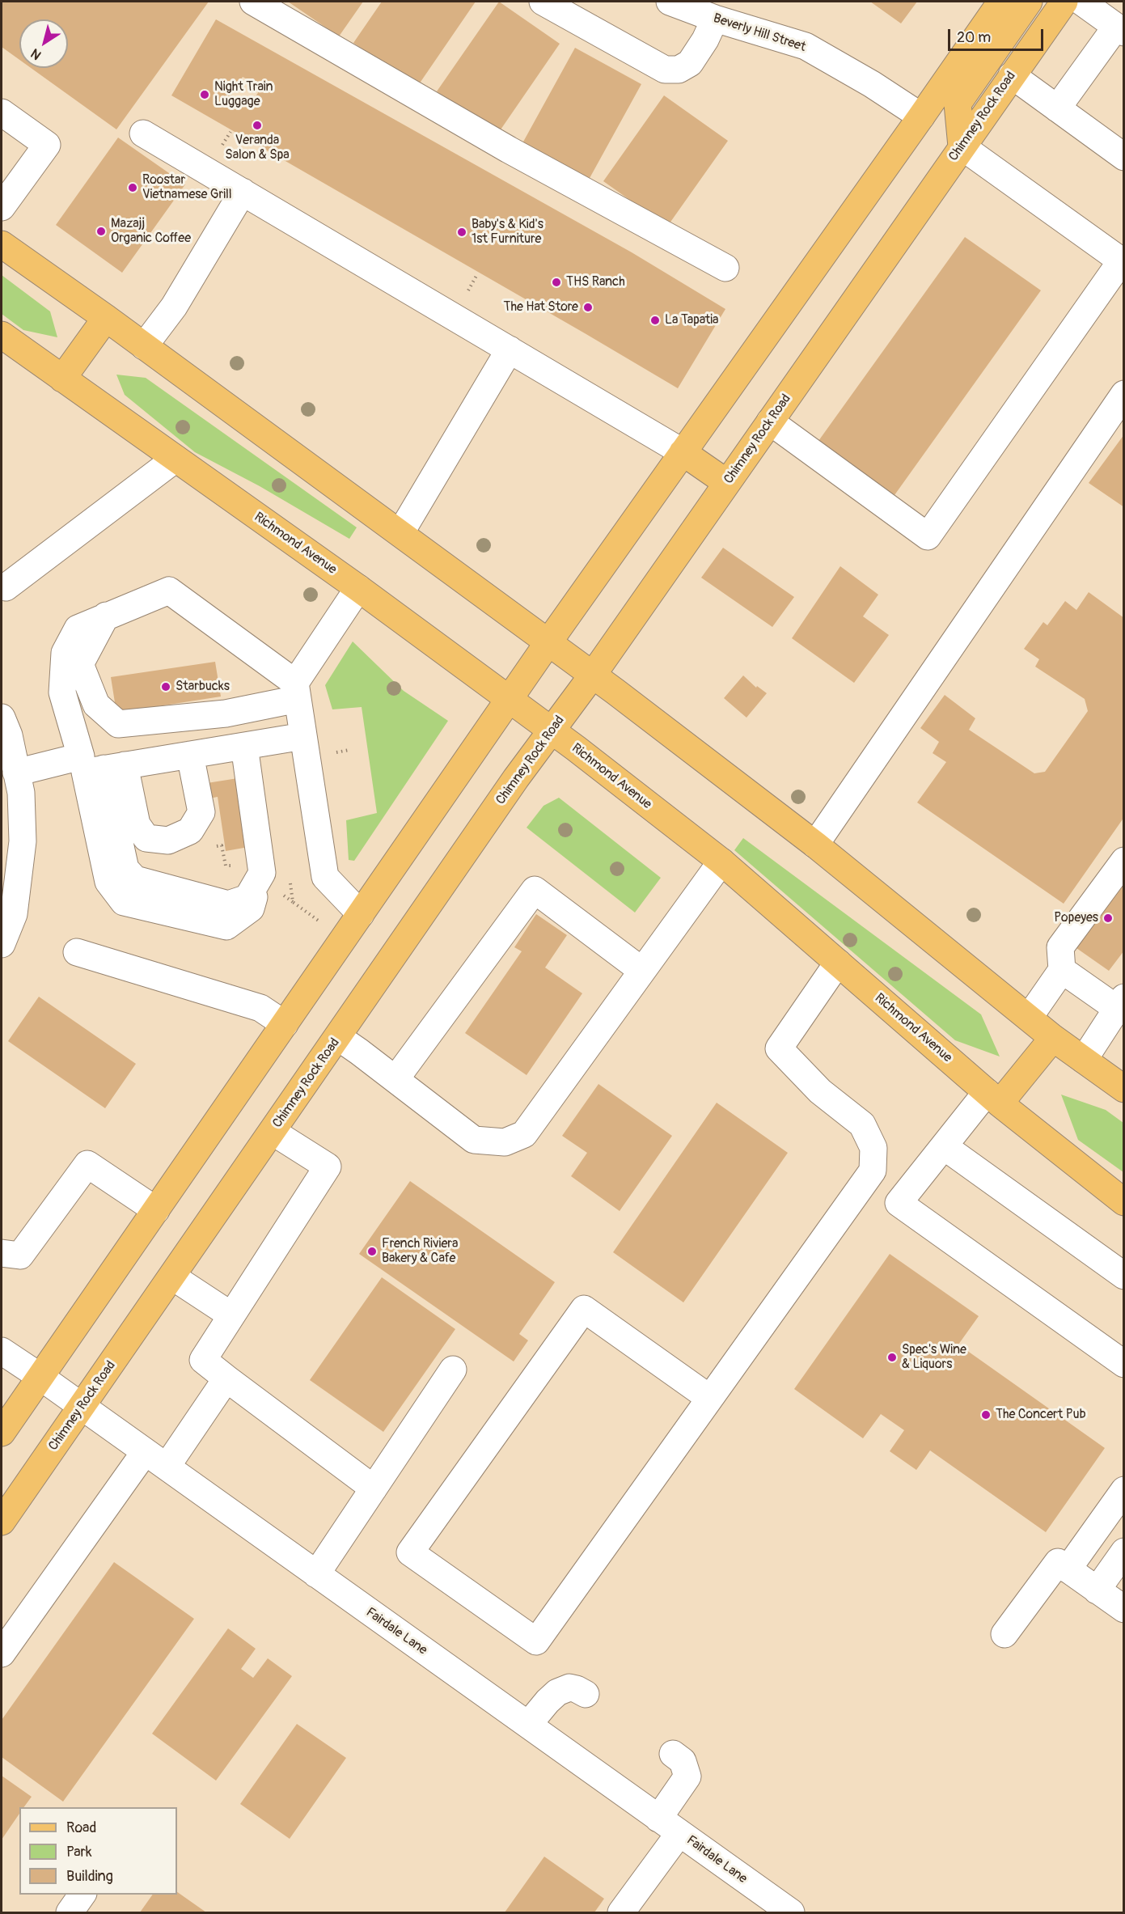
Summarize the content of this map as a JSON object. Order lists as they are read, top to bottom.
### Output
{
  "streets": {
    "main road": ["Chimney Rock Road", "Richmond Avenue"],
    "street": ["Beverly Hill Street", "Fairdale Lane"]
  },
  "crossings": [
    ["Chimney Rock Road", "Richmond Avenue"],
    ["Chimney Rock Road", "Fairdale Lane"]
  ],
  "places": [
    "Night Train Luggage",
    "Veranda Salon & Spa",
    "Roostar Vietnamese Grill",
    "Mazajj Organic Coffee",
    "Baby's & Kid's 1st Furniture",
    "THS Ranch",
    "The Hat Store",
    "La Tapatia",
    "Starbucks",
    "Popeyes",
    "French Riviera Bakery & Cafe",
    "Spec's Wine & Liquors",
    "The Concert Pub"
  ],
  "legend": ["Road", "Park", "Building"],
  "scale_bar": "20 m",
  "north": "bottom left"
}
